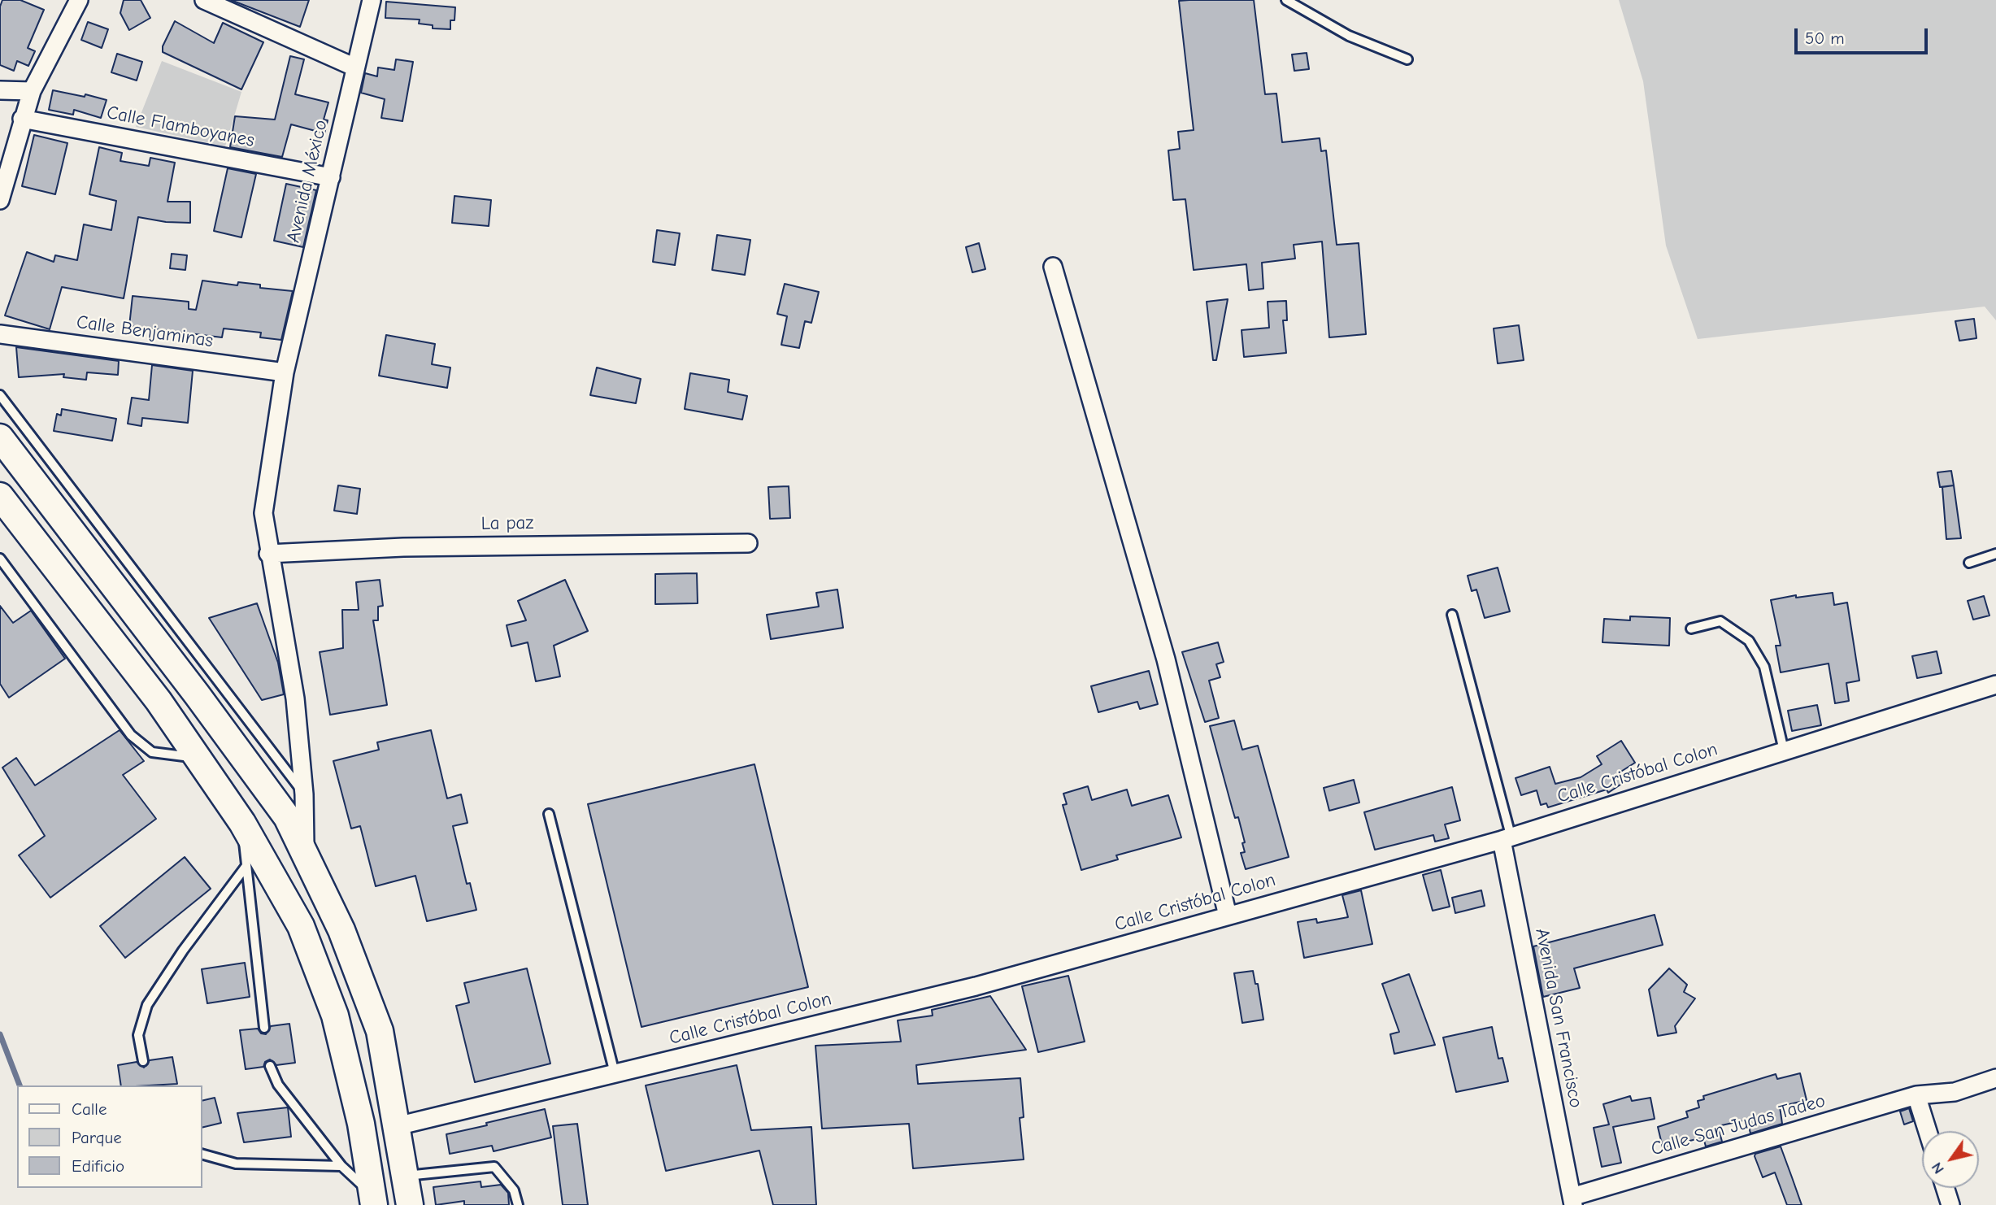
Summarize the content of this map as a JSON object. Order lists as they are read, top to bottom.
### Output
{
  "streets": {
    "street": [
      "Calle Flamboyanes",
      "Avenida México",
      "Calle Benjaminas",
      "La paz",
      "Calle Cristóbal Colon",
      "Avenida San Francisco",
      "Calle San Judas Tadeo"
    ]
  },
  "crossings": [
    ["Calle Flamboyanes", "Avenida México"],
    ["Avenida México", "Calle Benjaminas"],
    ["Avenida México", "La paz"],
    ["Calle Cristóbal Colon", "Avenida San Francisco"],
    ["Avenida San Francisco", "Calle San Judas Tadeo"]
  ],
  "legend": ["Calle", "Parque", "Edificio"],
  "scale_bar": "50 m",
  "north": "bottom left"
}
